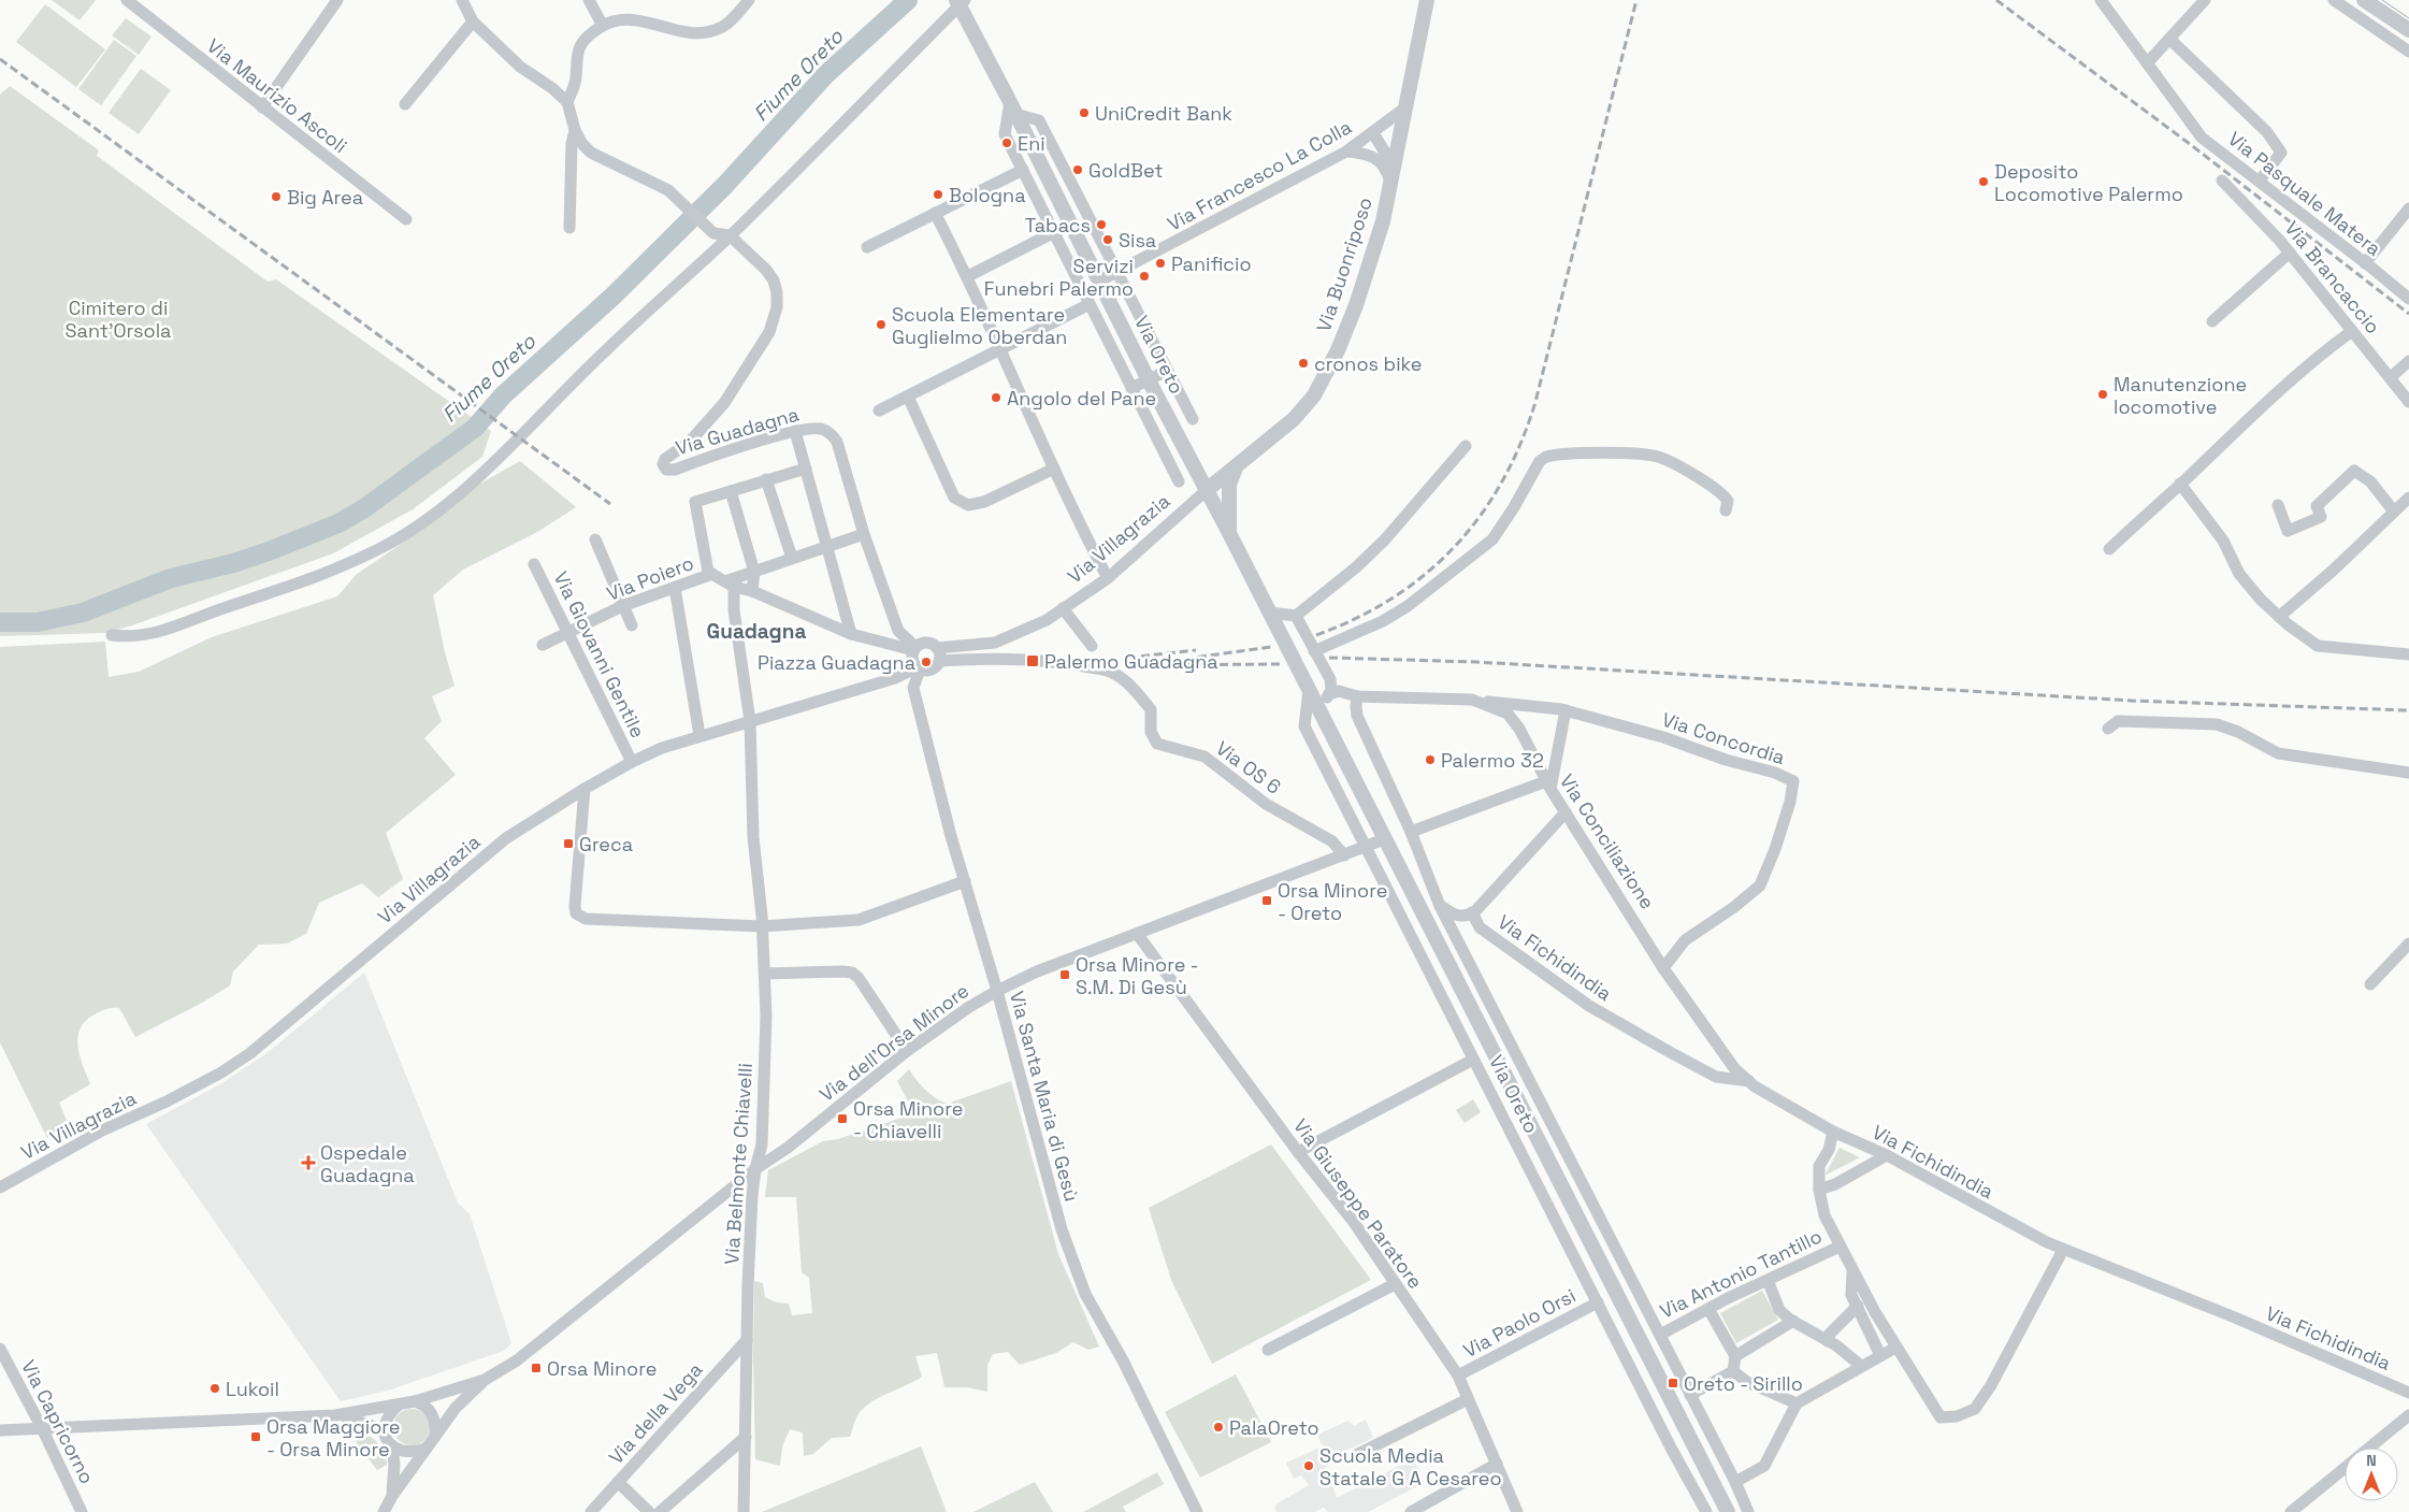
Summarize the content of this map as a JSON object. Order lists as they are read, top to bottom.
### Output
{
  "streets": {
    "street": [
      "Via Maurizio Ascoli",
      "Via Francesco La Colla",
      "Via Pasquale Matera",
      "Via Buonriposo",
      "Via Brancaccio",
      "Via Oreto",
      "Via Guadagna",
      "Via Villagrazia",
      "Via Poiero",
      "Via Giovanni Gentile",
      "Via Concordia",
      "Via OS 6",
      "Via Conciliazione",
      "Via Fichidindia",
      "Via dell'Orsa Minore",
      "Via Santa Maria di Gesù",
      "Via Belmonte Chiavelli",
      "Via Giuseppe Paratore",
      "Via Antonio Tantillo",
      "Via Paolo Orsi",
      "Via della Vega",
      "Via Capricorno"
    ]
  },
  "crossings": [
    ["Via Francesco La Colla", "Via Buonriposo"],
    ["Via Francesco La Colla", "Via Oreto"],
    ["Via Buonriposo", "Via Oreto"],
    ["Via Buonriposo", "Via Villagrazia"],
    ["Via Oreto", "Via Villagrazia"],
    ["Via Oreto", "Via Conciliazione"],
    ["Via Oreto", "Via dell'Orsa Minore"],
    ["Via Oreto", "Via Antonio Tantillo"],
    ["Via Oreto", "Via Paolo Orsi"],
    ["Via Guadagna", "Via Villagrazia"],
    ["Via Guadagna", "Via OS 6"],
    ["Via Guadagna", "Via Santa Maria di Gesù"],
    ["Via Villagrazia", "Via Giovanni Gentile"],
    ["Via Villagrazia", "Via OS 6"],
    ["Via Villagrazia", "Via Santa Maria di Gesù"],
    ["Via Villagrazia", "Via Belmonte Chiavelli"],
    ["Via Poiero", "Via Giovanni Gentile"],
    ["Via Concordia", "Via Conciliazione"],
    ["Via OS 6", "Via dell'Orsa Minore"],
    ["Via OS 6", "Via Santa Maria di Gesù"],
    ["Via Conciliazione", "Via Fichidindia"],
    ["Via dell'Orsa Minore", "Via Santa Maria di Gesù"],
    ["Via dell'Orsa Minore", "Via Belmonte Chiavelli"],
    ["Via dell'Orsa Minore", "Via Giuseppe Paratore"],
    ["Via Belmonte Chiavelli", "Via della Vega"],
    ["Via Giuseppe Paratore", "Via Paolo Orsi"]
  ],
  "districts": ["Guadagna"],
  "water": ["Fiume Oreto"],
  "parks": ["Cimitero di Sant'Orsola"],
  "places": {
    "other": [
      "UniCredit Bank",
      "Eni",
      "GoldBet",
      "Deposito Locomotive Palermo",
      "Bologna",
      "Big Area",
      "Tabacs",
      "Sisa",
      "Panificio",
      "Servizi Funebri Palermo",
      "Scuola Elementare Guglielmo Oberdan",
      "cronos bike",
      "Manutenzione locomotive",
      "Angolo del Pane",
      "Piazza Guadagna",
      "Palermo 32",
      "Lukoil",
      "PalaOreto",
      "Scuola Media Statale G A Cesareo"
    ],
    "transit": [
      "Palermo Guadagna",
      "Greca",
      "Orsa Minore - Oreto",
      "Orsa Minore - S.M. Di Gesù",
      "Orsa Minore - Chiavelli",
      "Orsa Minore",
      "Oreto - Sirillo",
      "Orsa Maggiore - Orsa Minore"
    ],
    "health": ["Ospedale Guadagna"]
  },
  "north": "top"
}
